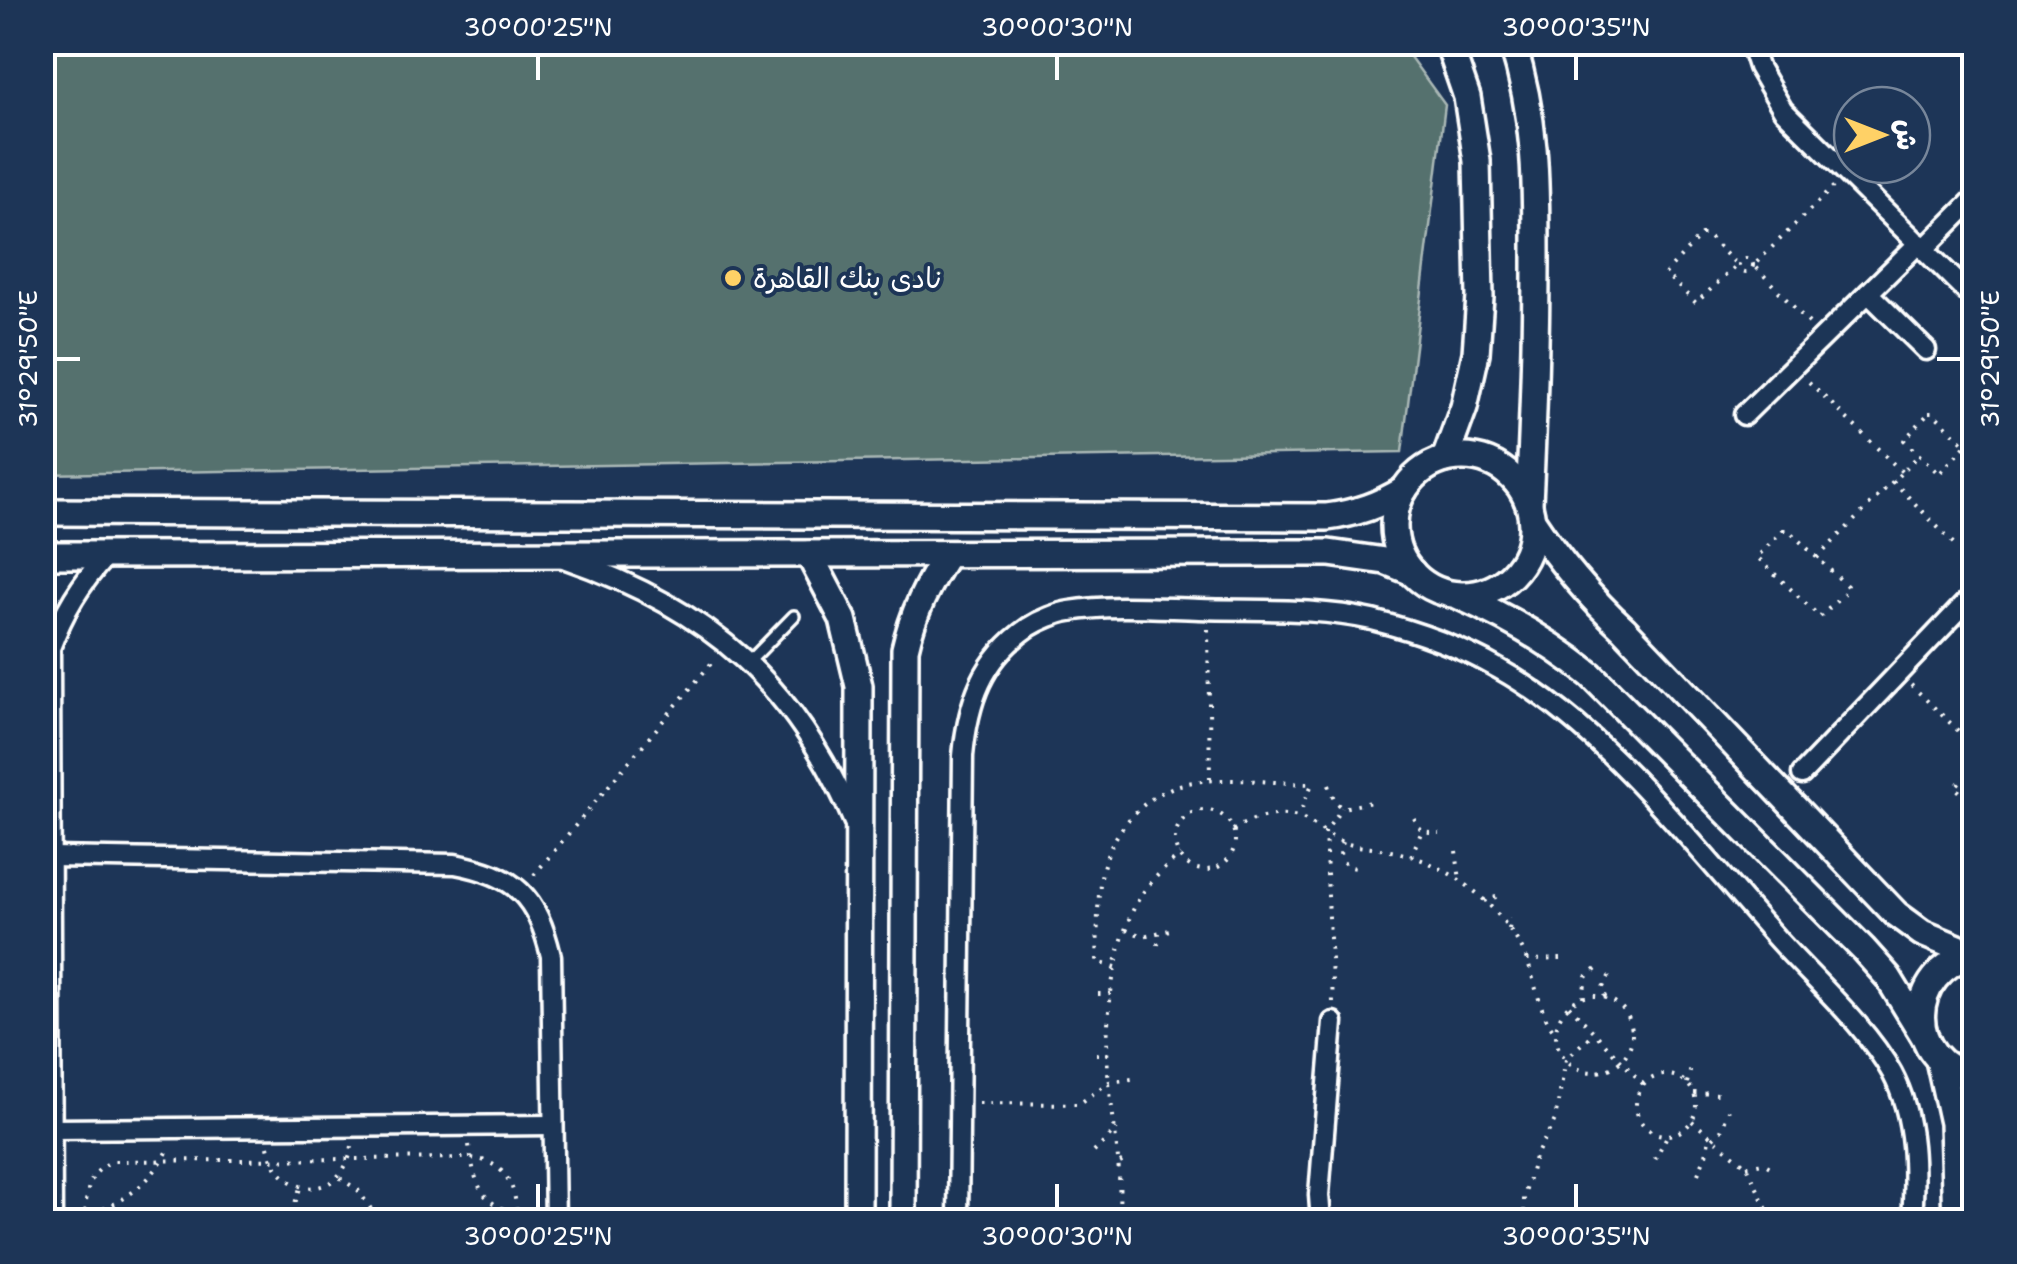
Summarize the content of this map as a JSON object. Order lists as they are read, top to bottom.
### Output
{
  "places": ["نادى بنك القاهرة"],
  "north": "right",
  "coordinates": [
    "30°00'25\"N",
    "30°00'30\"N",
    "30°00'35\"N",
    "31°29'50\"E"
  ]
}
